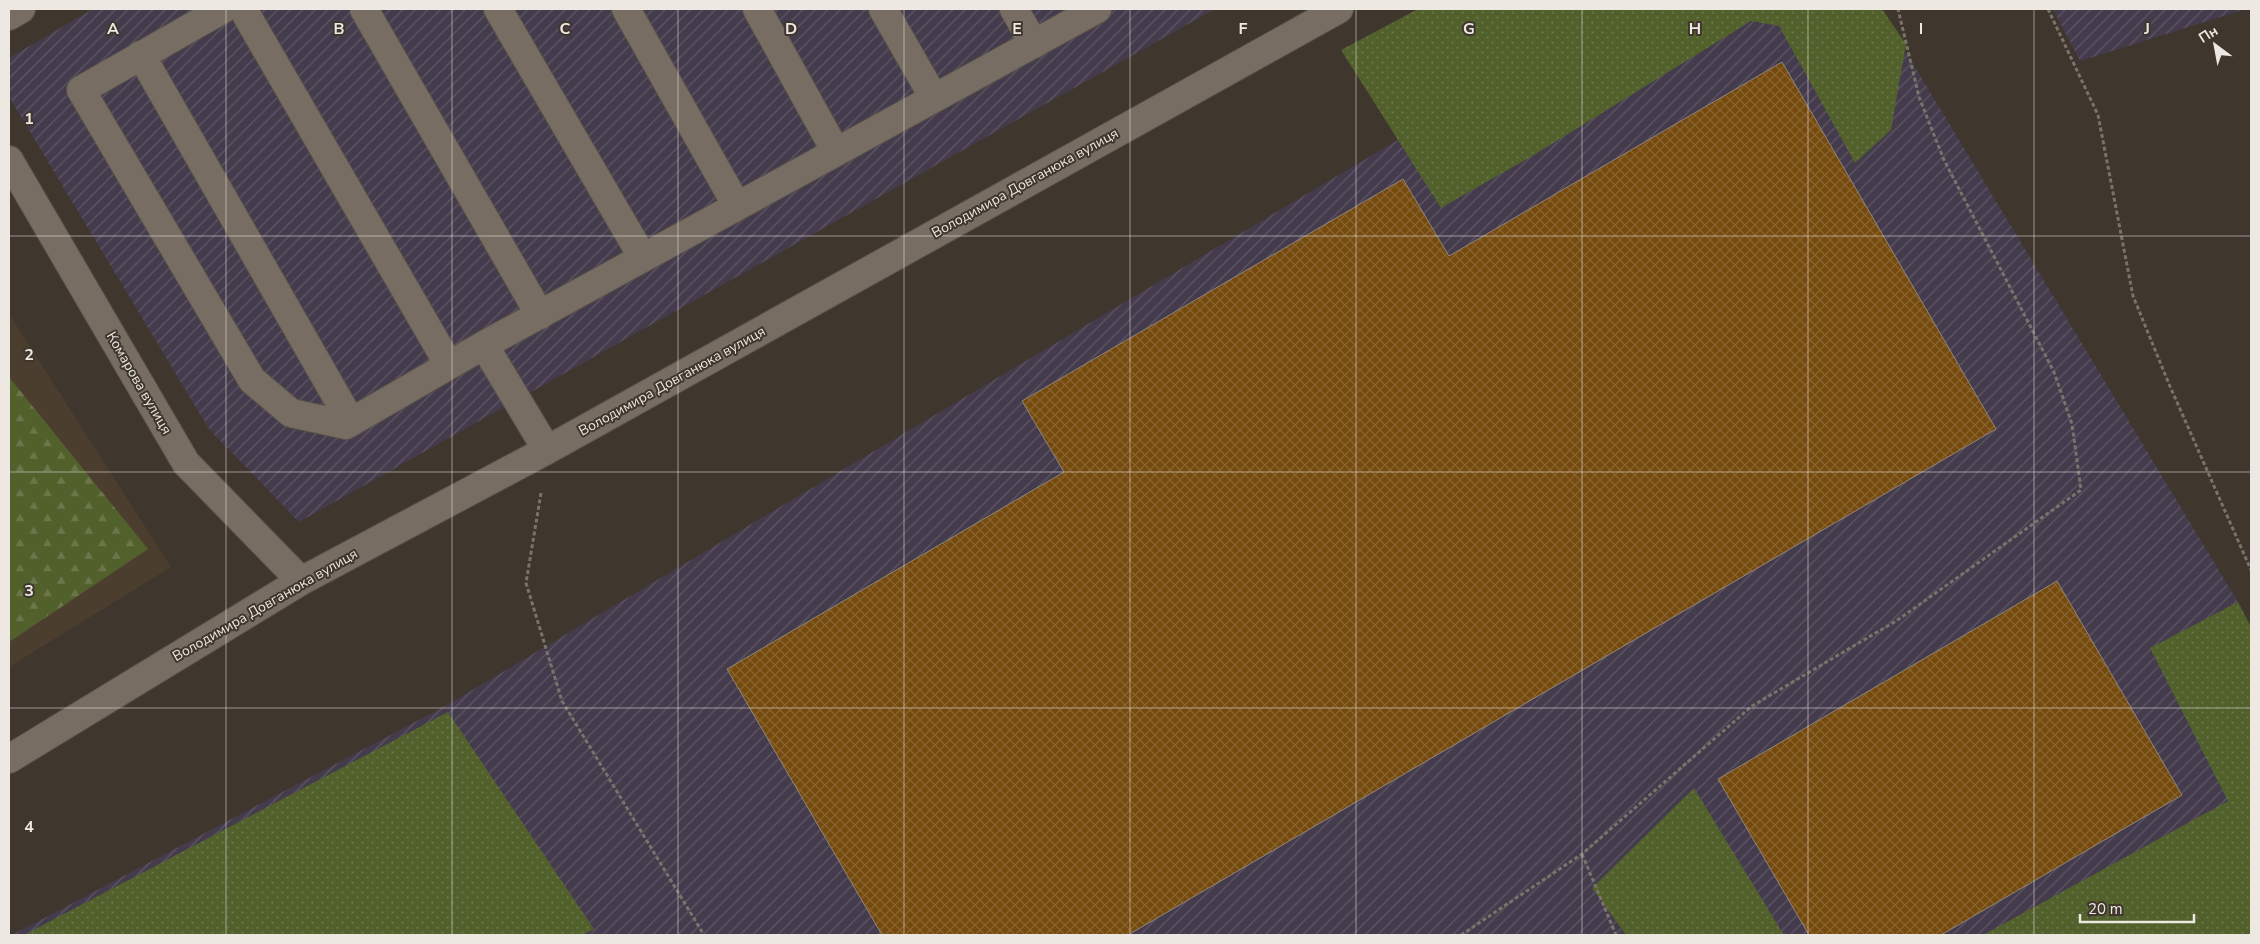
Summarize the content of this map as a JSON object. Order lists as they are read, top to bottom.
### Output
{
  "streets": {
    "street": ["Володимира Довганюка вулиця", "Комарова вулиця"]
  },
  "crossings": [
    ["Володимира Довганюка вулиця", "Комарова вулиця"]
  ],
  "scale_bar": "20 m",
  "north": "top left",
  "grid": {
    "columns": [
      "A",
      "B",
      "C",
      "D",
      "E",
      "F",
      "G",
      "H",
      "I",
      "J"
    ],
    "rows": [
      "1",
      "2",
      "3",
      "4"
    ]
  }
}
